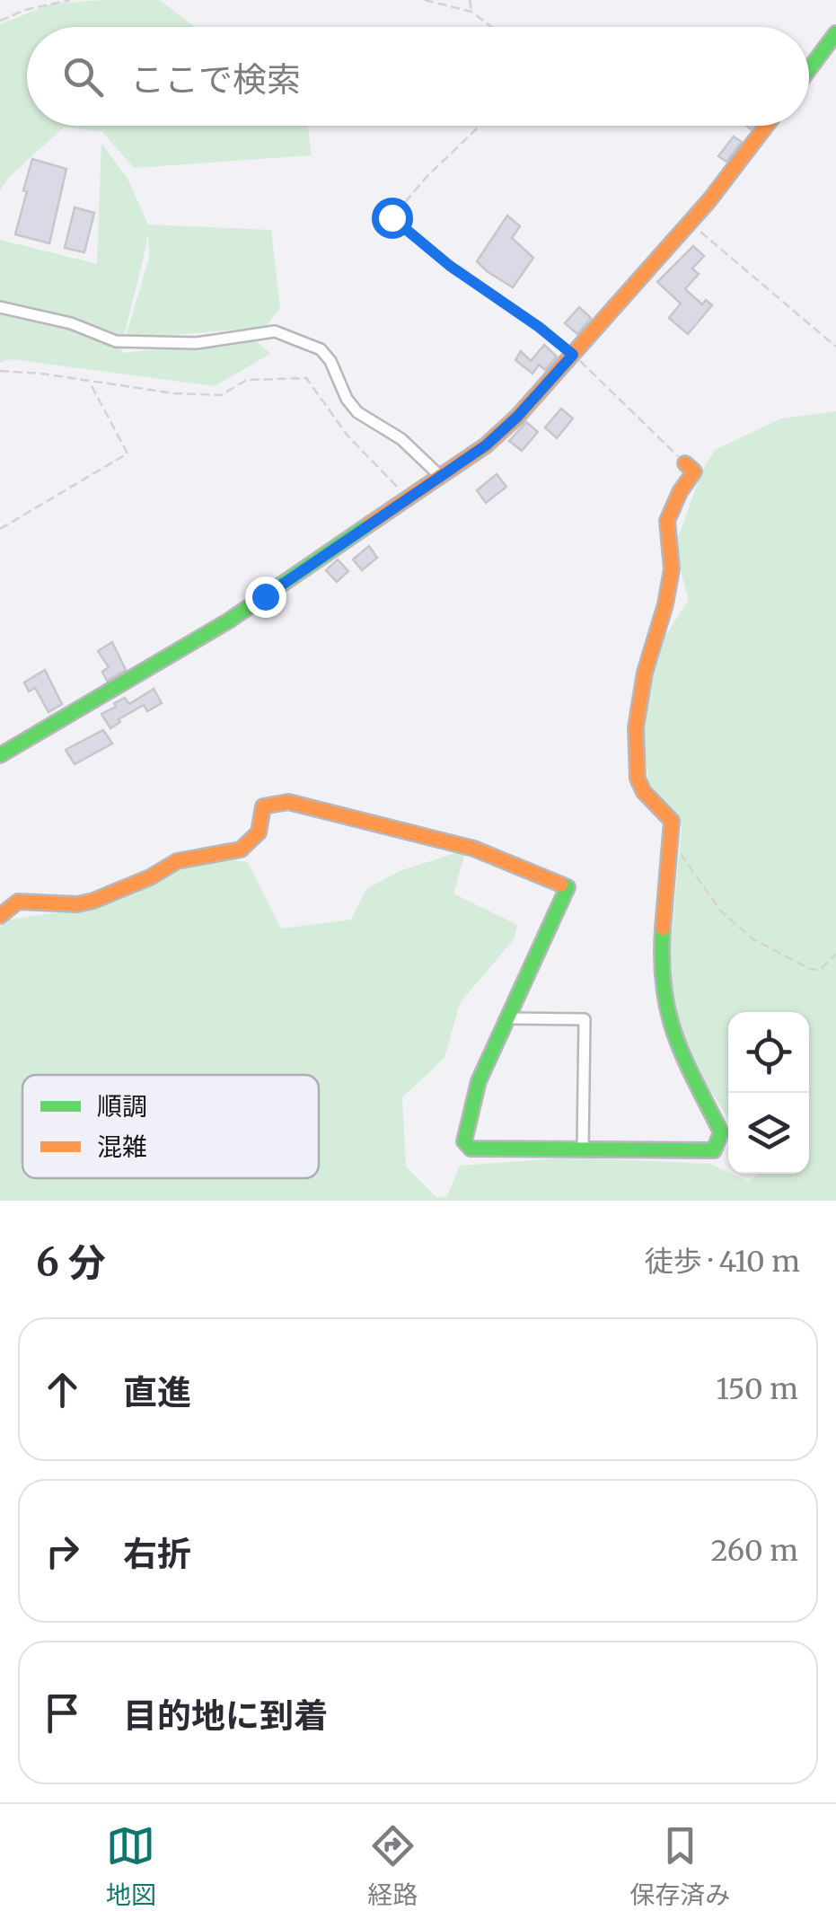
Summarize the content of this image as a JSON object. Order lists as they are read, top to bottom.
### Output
{
  "legend": ["順調", "混雑"],
  "page": {
    "search": "ここで検索",
    "heading": ["6 分", "徒歩 · 410 m"],
    "list": [
      ["直進", "150 m"],
      ["右折", "260 m"],
      "目的地に到着"
    ],
    "nav": ["地図", "経路", "保存済み"]
  }
}
